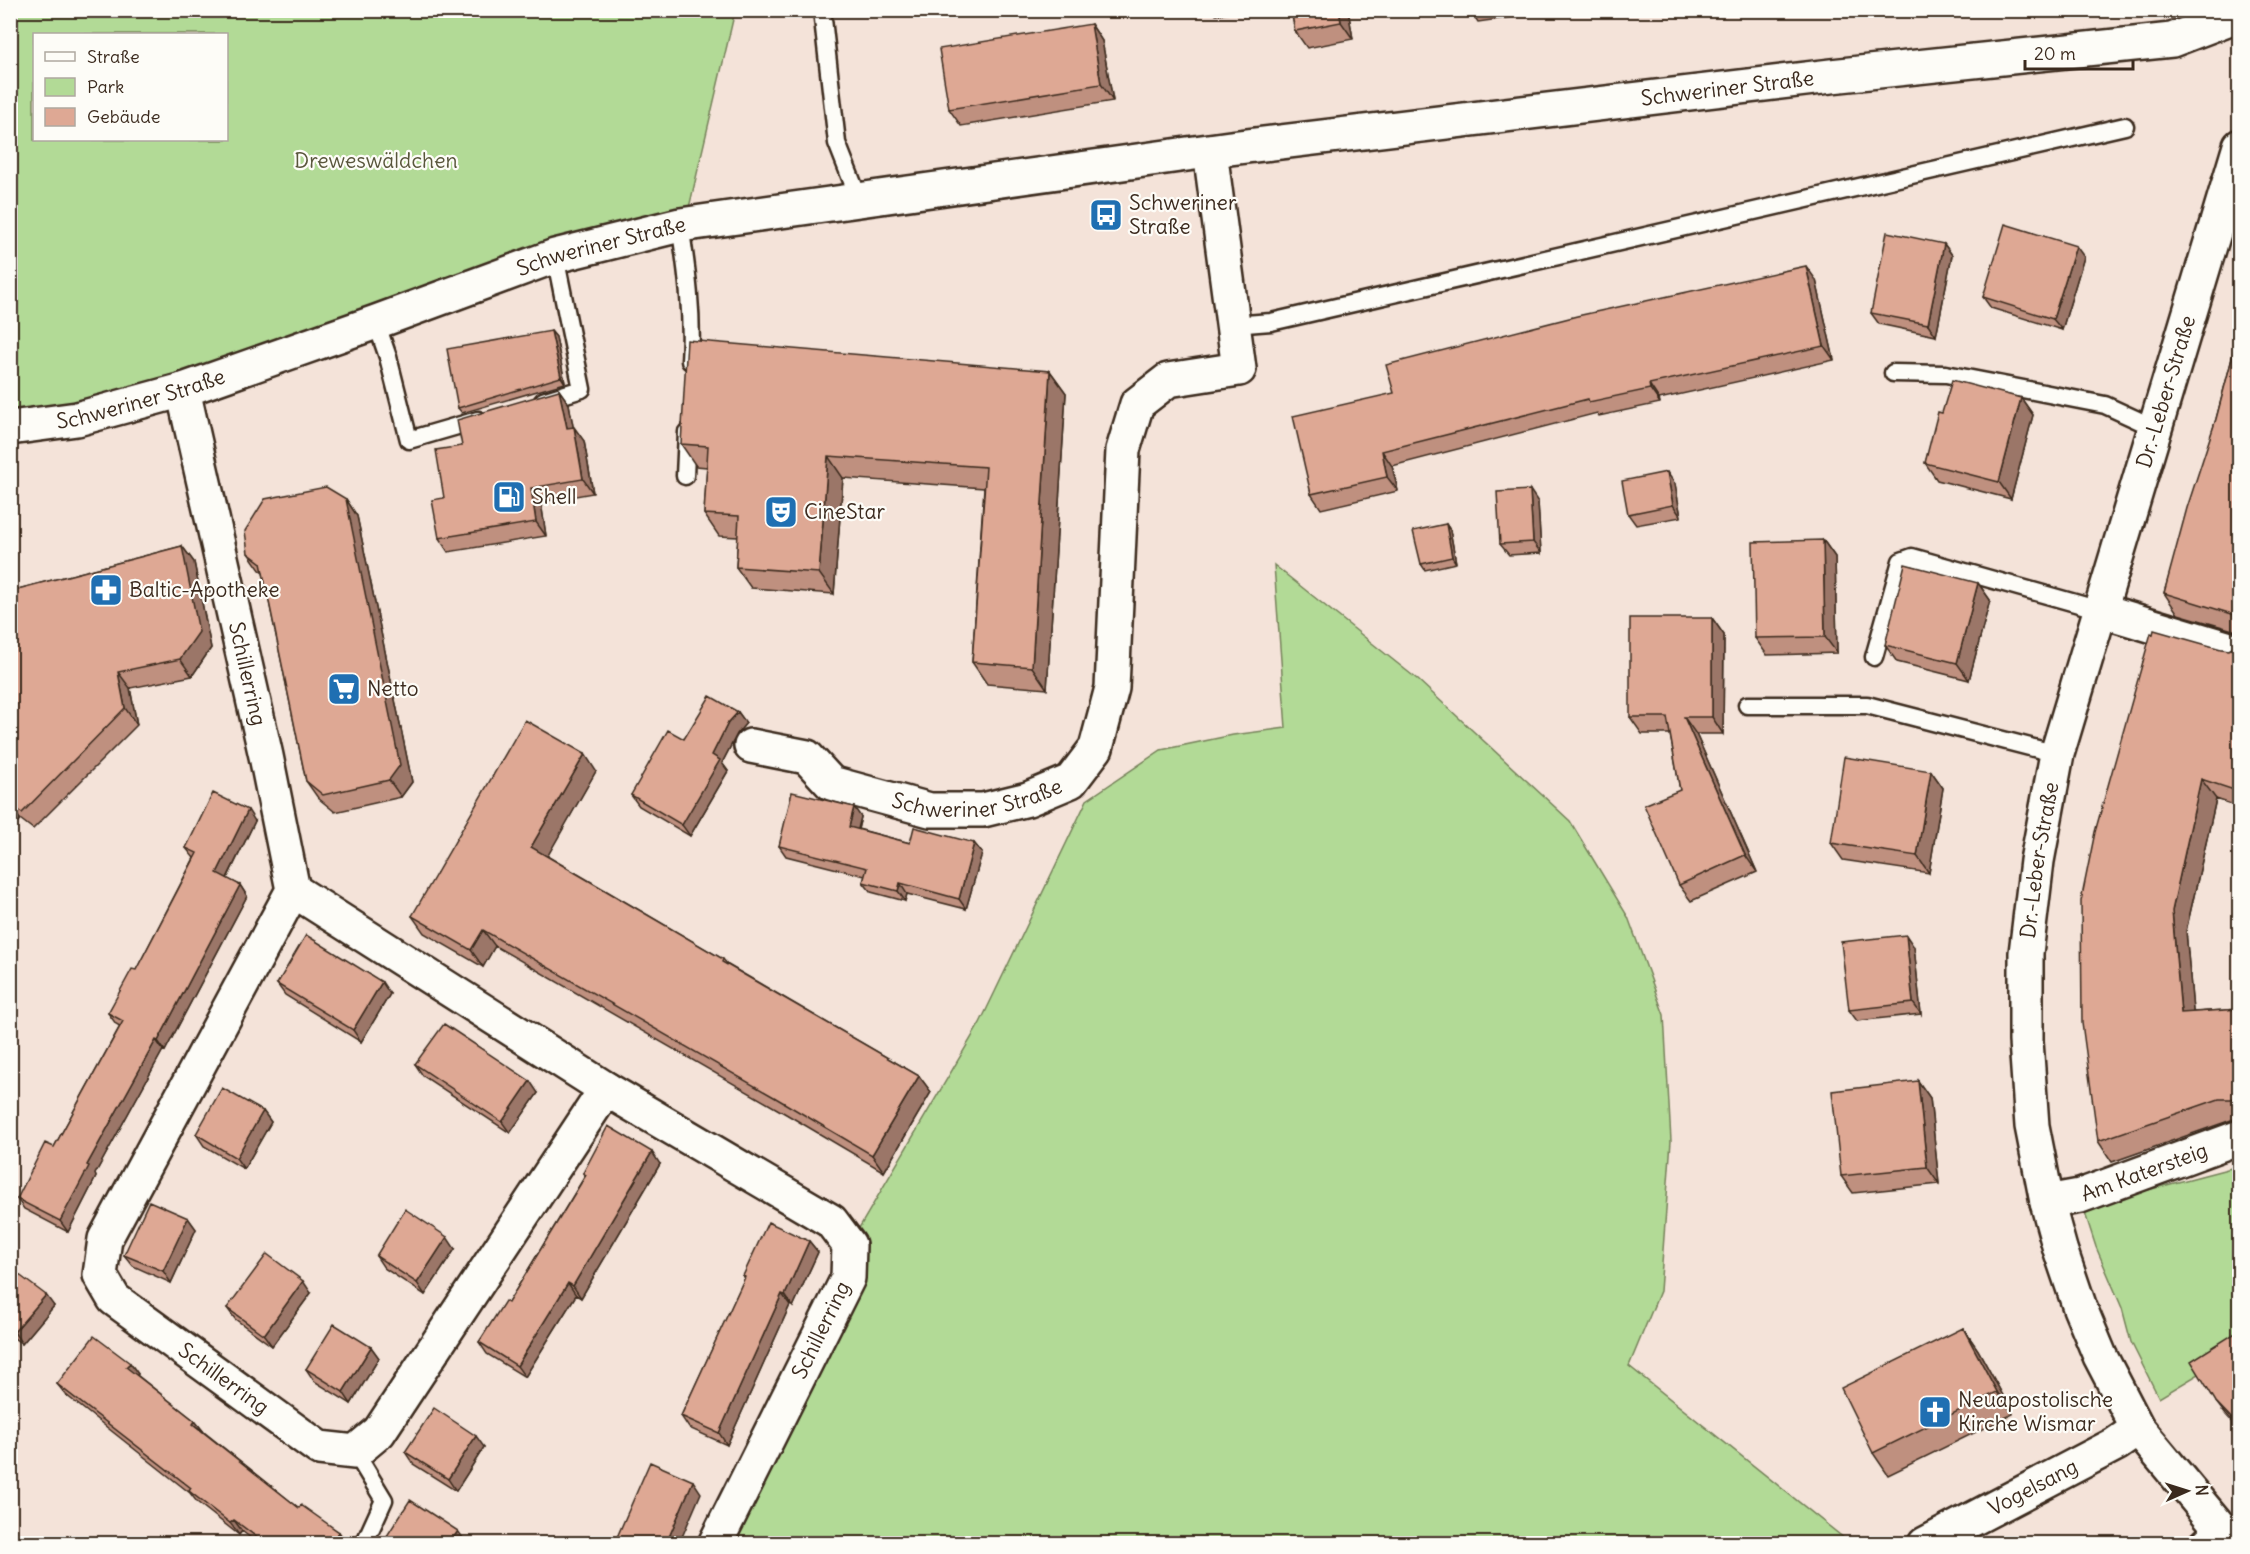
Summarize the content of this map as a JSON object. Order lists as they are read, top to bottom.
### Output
{
  "streets": {
    "street": [
      "Schweriner Straße",
      "Dr.-Leber-Straße",
      "Schillerring",
      "Am Katersteig",
      "Vogelsang"
    ]
  },
  "crossings": [
    ["Schweriner Straße", "Schillerring"],
    ["Dr.-Leber-Straße", "Am Katersteig"],
    ["Dr.-Leber-Straße", "Vogelsang"]
  ],
  "parks": ["Dreweswäldchen"],
  "places": {
    "bus stop": ["Schweriner Straße"],
    "fuel station": ["Shell"],
    "theatre": ["CineStar"],
    "pharmacy": ["Baltic-Apotheke"],
    "supermarket": ["Netto"],
    "church": ["Neuapostolische Kirche Wismar"]
  },
  "legend": ["Straße", "Park", "Gebäude"],
  "scale_bar": "20 m",
  "north": "right"
}
